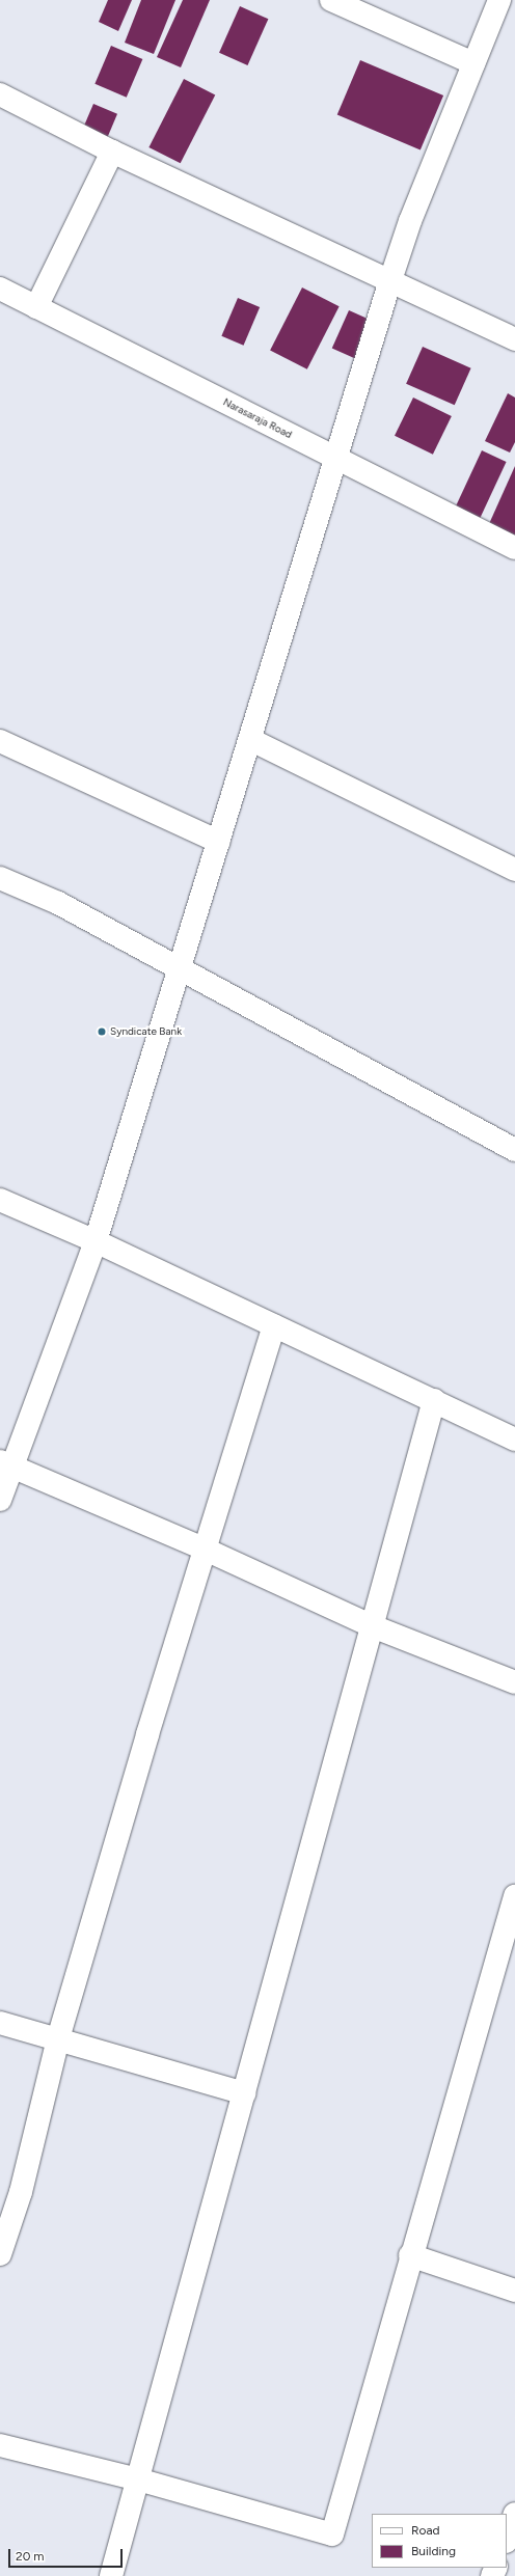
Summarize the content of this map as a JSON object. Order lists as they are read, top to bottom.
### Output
{
  "streets": {
    "street": ["Narasaraja Road"]
  },
  "places": ["Syndicate Bank"],
  "legend": ["Road", "Building"],
  "scale_bar": "20 m"
}
